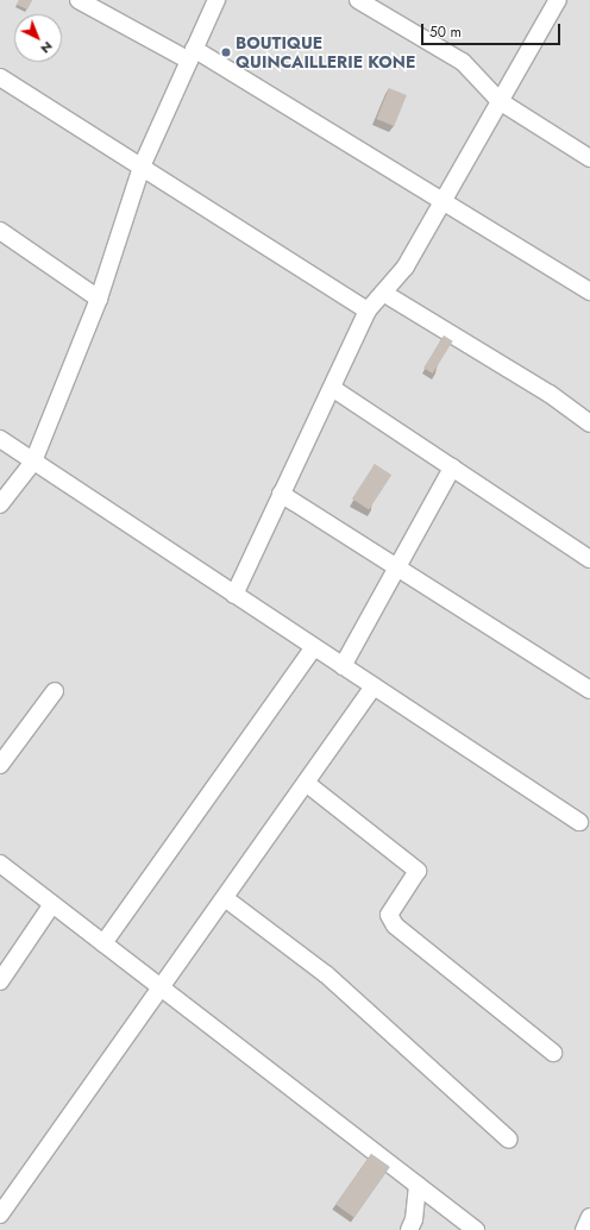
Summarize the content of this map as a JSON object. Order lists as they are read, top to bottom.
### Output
{
  "places": ["BOUTIQUE QUINCAILLERIE KONE"],
  "scale_bar": "50 m",
  "north": "bottom right"
}
